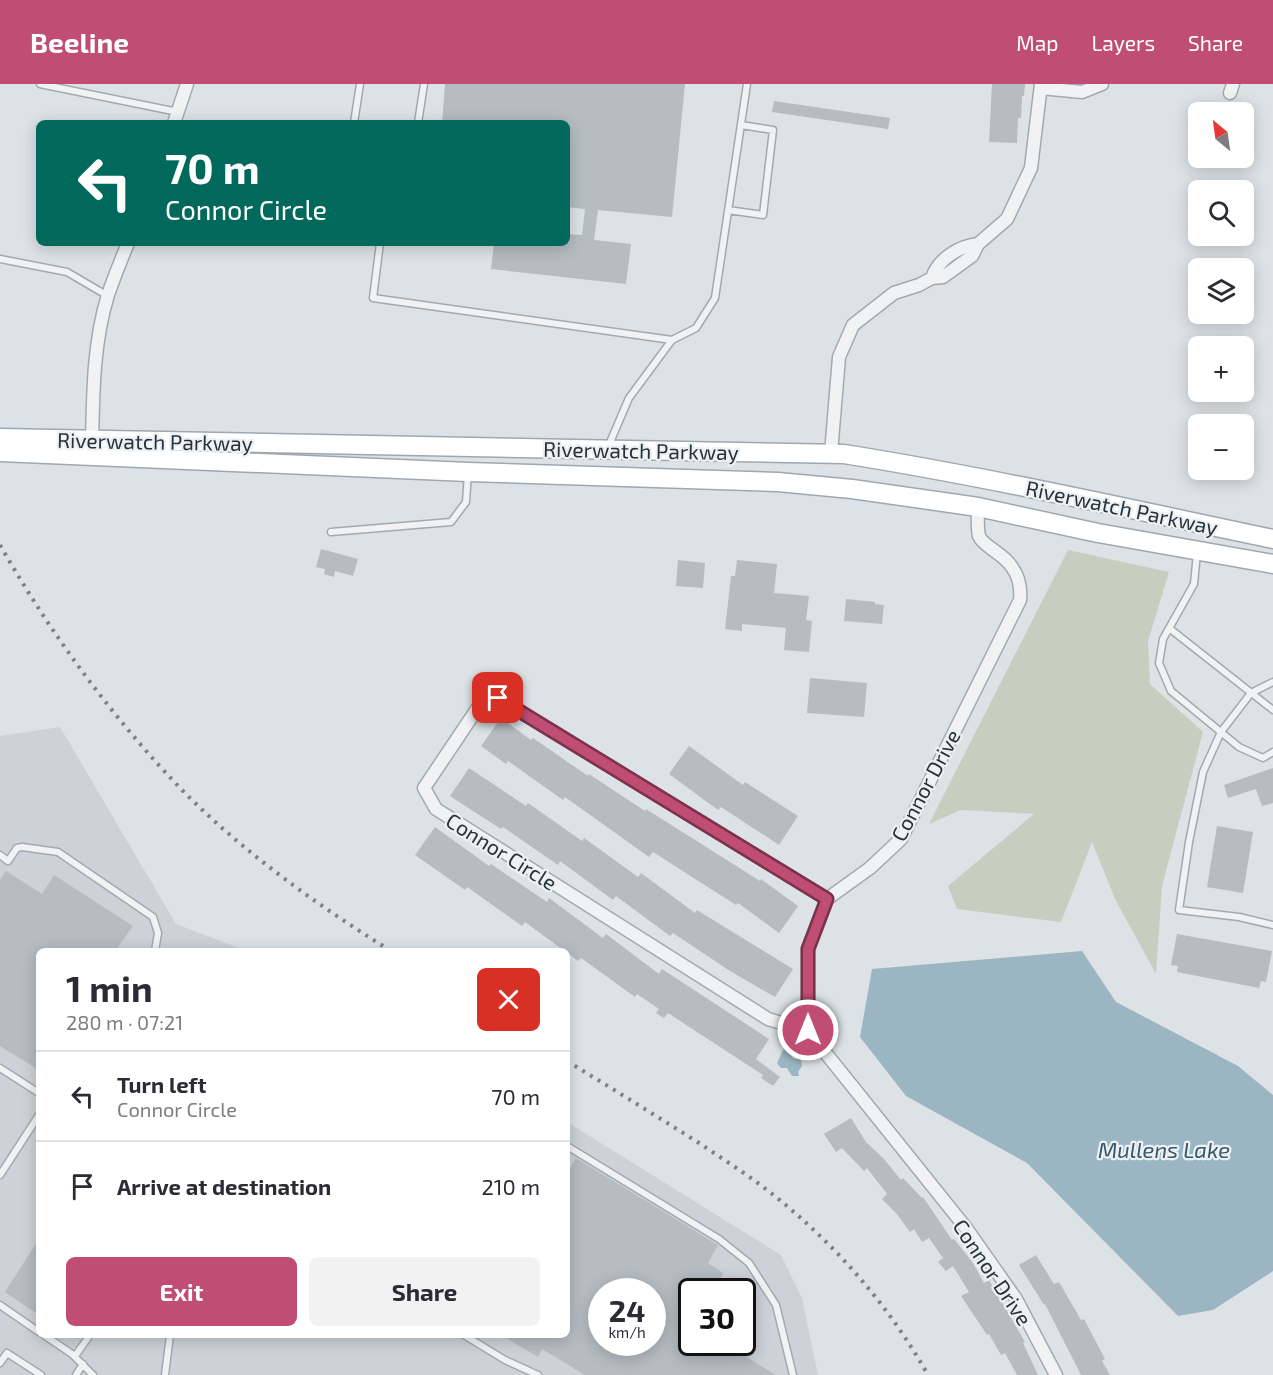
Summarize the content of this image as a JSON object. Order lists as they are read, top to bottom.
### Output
{
  "streets": {
    "main road": ["Riverwatch Parkway"],
    "street": ["Connor Drive", "Connor Circle"]
  },
  "crossings": [
    ["Riverwatch Parkway", "Connor Drive"],
    ["Connor Drive", "Connor Circle"]
  ],
  "water": ["Mullens Lake"],
  "north": "top left",
  "page": {
    "header": "Beeline",
    "nav": ["Map", "Layers", "Share"],
    "map_buttons": ["+", "−"],
    "turn": ["70 m", "Connor Circle"],
    "heading": ["1 min", "280 m · 07:21"],
    "list": [
      {
        "name": "Turn left",
        "note": "Connor Circle",
        "value": "70 m"
      },
      {
        "name": "Arrive at destination",
        "value": "210 m"
      }
    ],
    "buttons": ["Exit", "Share"],
    "speed": "24 km/h",
    "limit": "30"
  }
}
